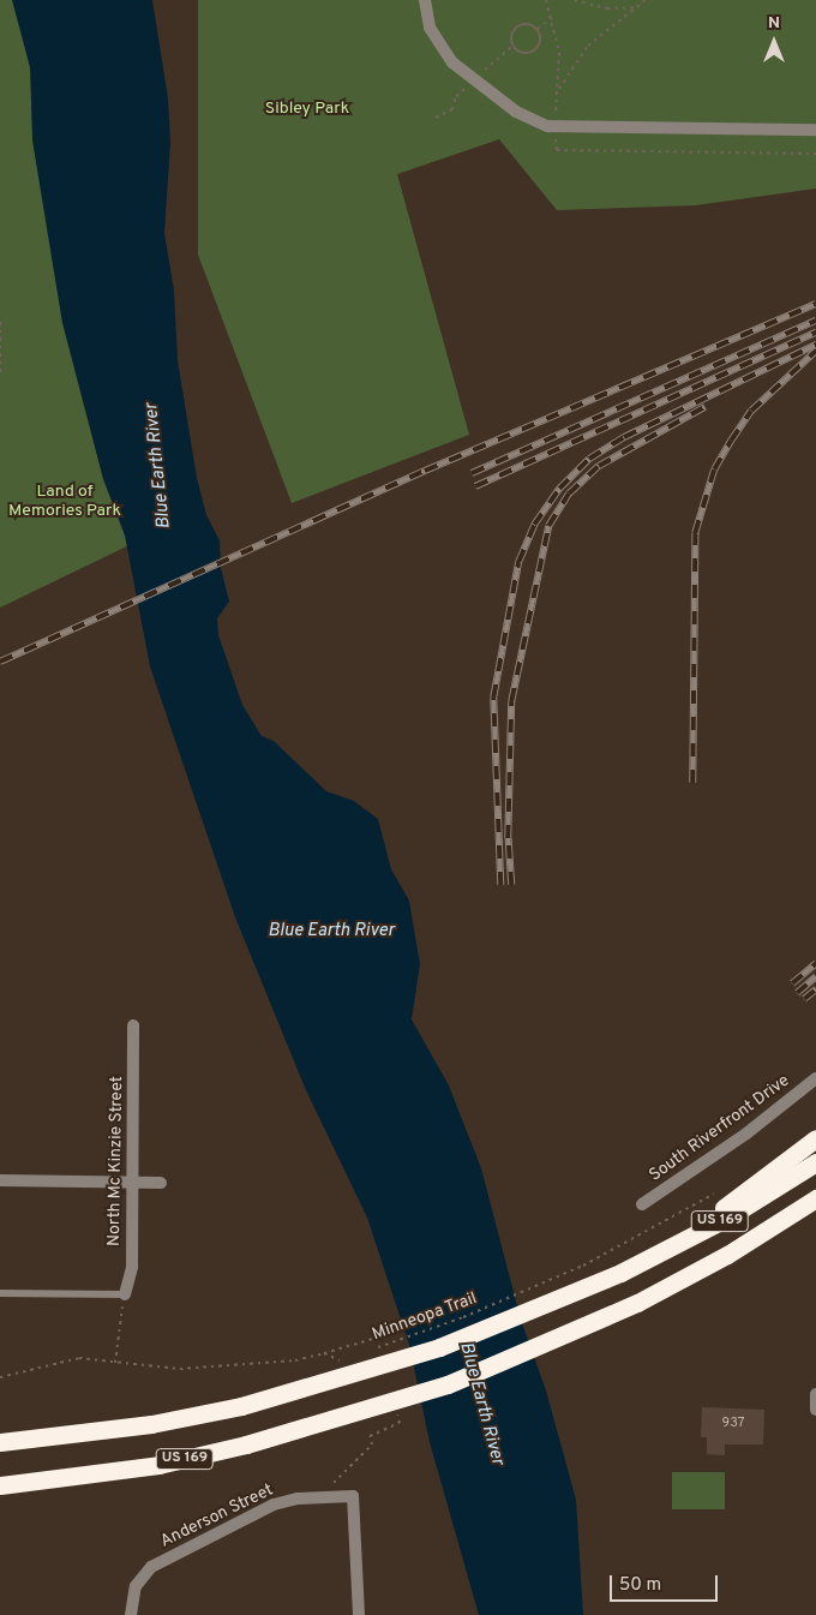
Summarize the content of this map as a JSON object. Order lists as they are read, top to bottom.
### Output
{
  "streets": {
    "highway": ["US 169"],
    "street": ["South Riverfront Drive", "North Mc Kinzie Street", "Anderson Street"],
    "path": ["Minneopa Trail"]
  },
  "water": ["Blue Earth River"],
  "parks": ["Sibley Park", "Land of Memories Park"],
  "house_numbers": ["937"],
  "scale_bar": "50 m",
  "north": "top"
}
